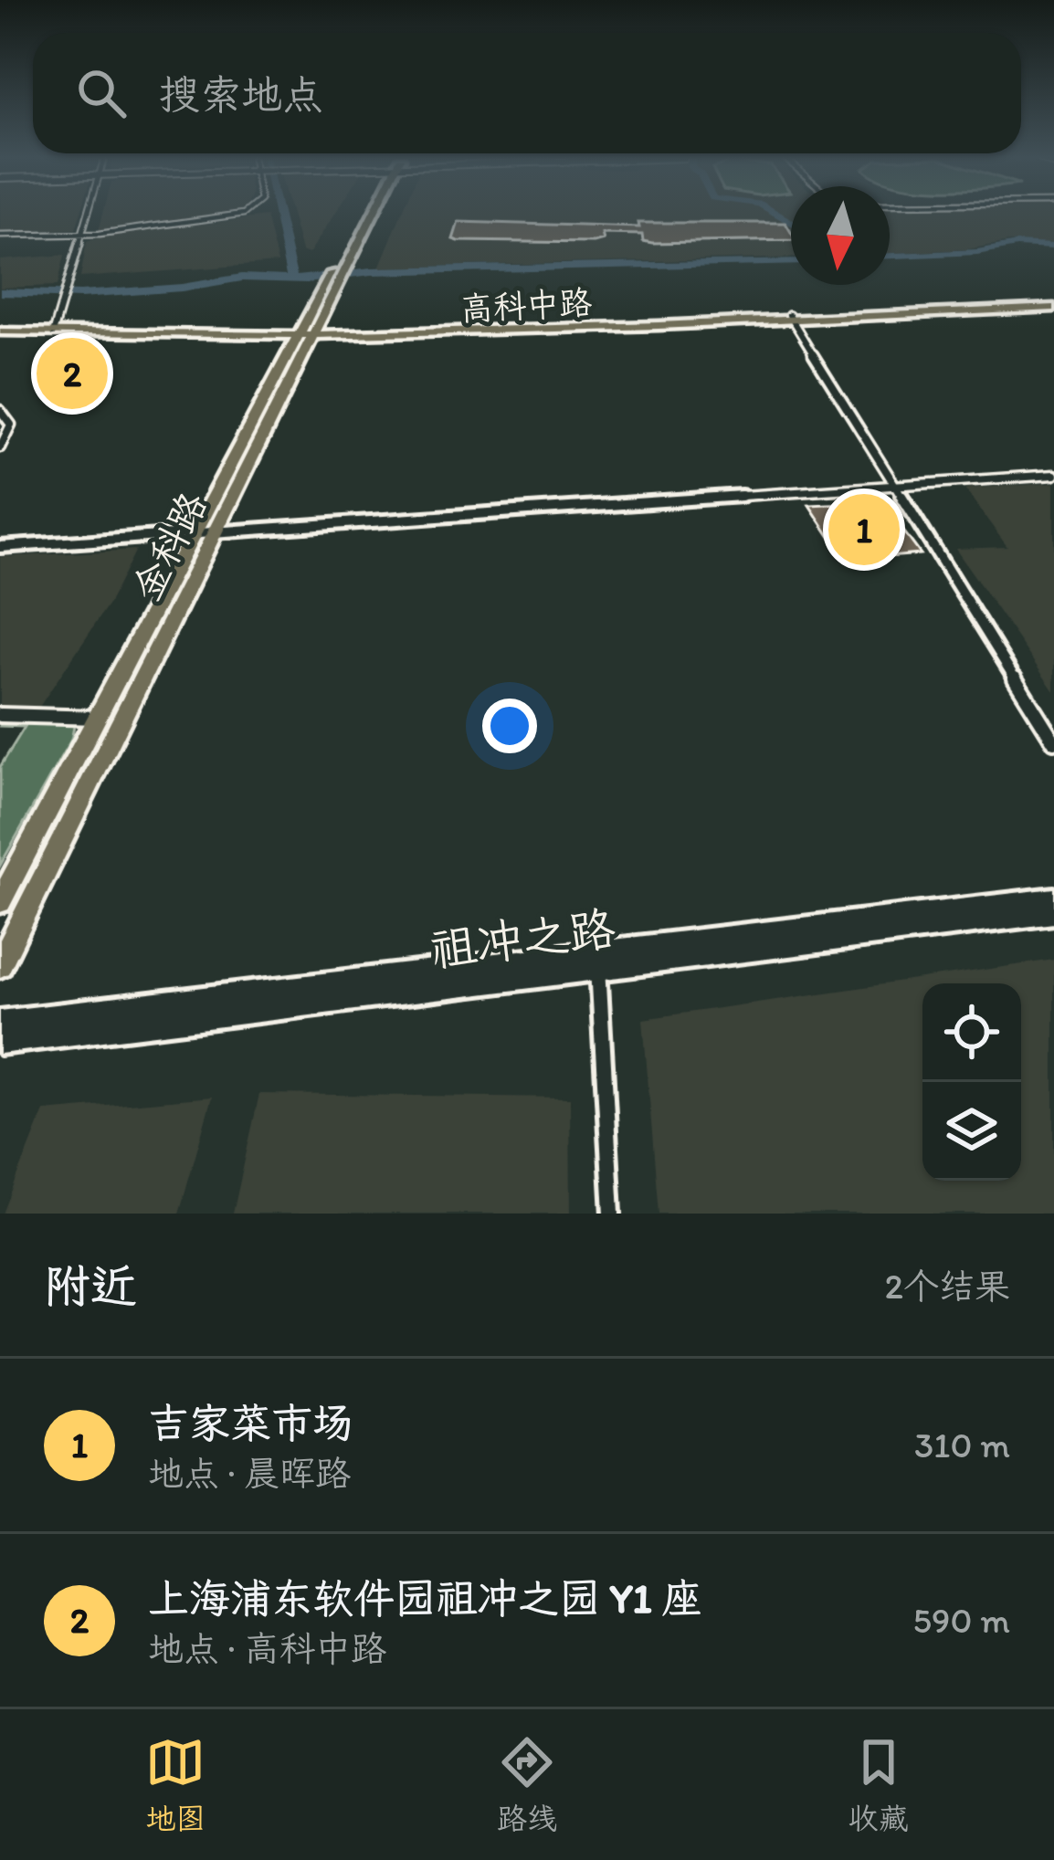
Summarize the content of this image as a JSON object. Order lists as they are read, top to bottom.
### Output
{
  "streets": {
    "main road": ["高科中路", "金科路", "祖冲之路"]
  },
  "crossings": [
    ["高科中路", "金科路"]
  ],
  "north": "bottom",
  "page": {
    "search": "搜索地点",
    "pins": ["2", "1"],
    "heading": ["附近", "2个结果"],
    "list": [
      {
        "mark": "1",
        "name": "吉家菜市场",
        "note": "地点 · 晨晖路",
        "value": "310 m"
      },
      {
        "mark": "2",
        "name": "上海浦东软件园祖冲之园 Y1 座",
        "note": "地点 · 高科中路",
        "value": "590 m"
      }
    ],
    "nav": ["地图", "路线", "收藏"]
  }
}
